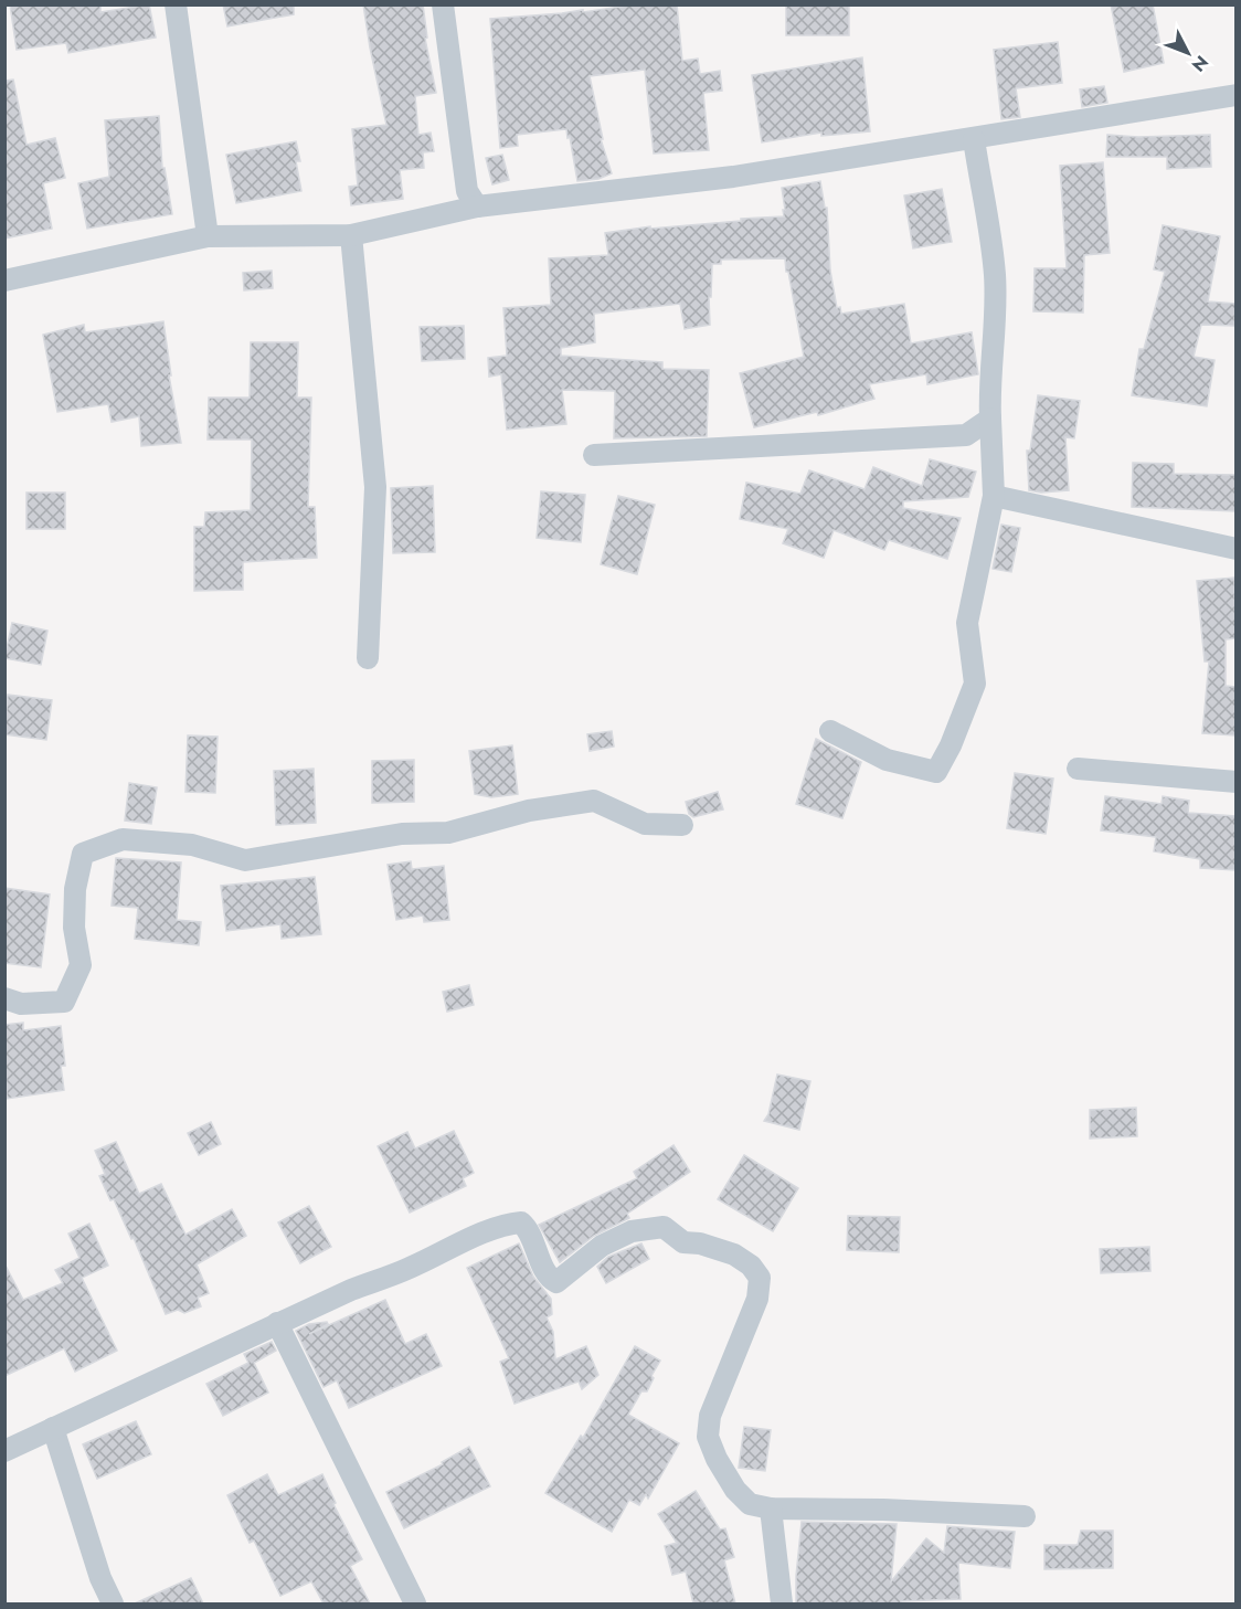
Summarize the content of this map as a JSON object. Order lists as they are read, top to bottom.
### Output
{
  "north": "bottom right"
}
